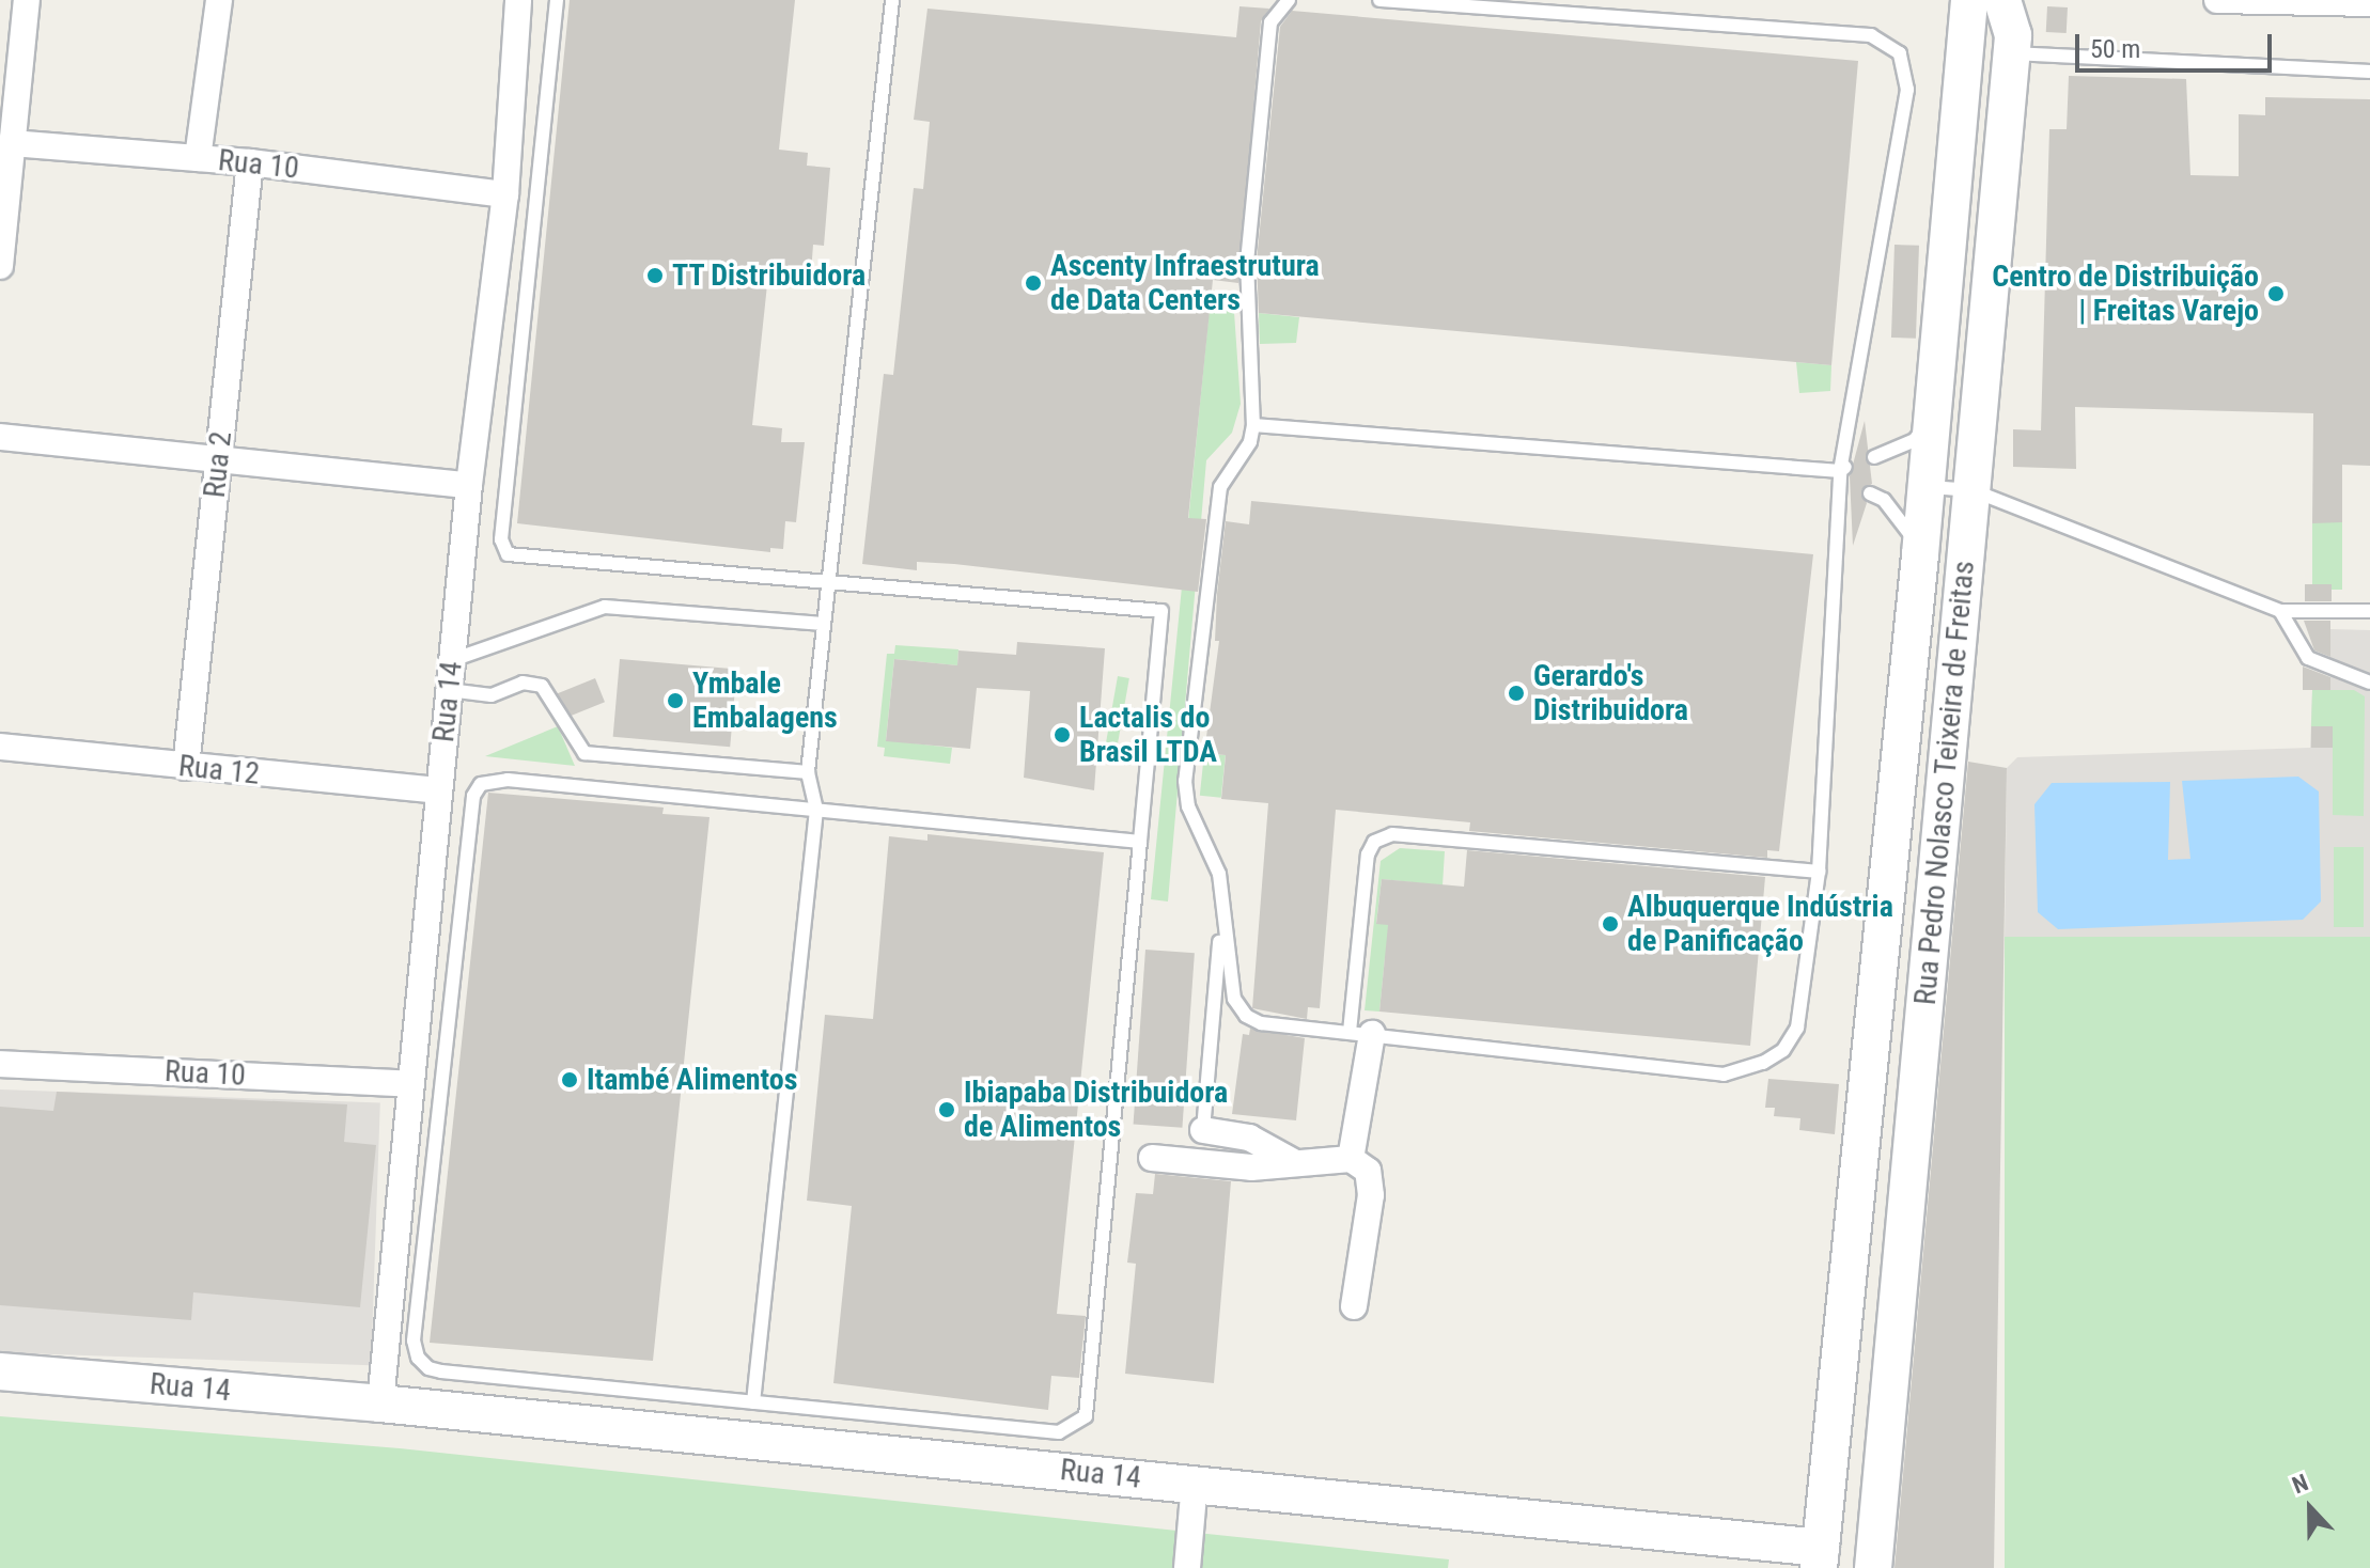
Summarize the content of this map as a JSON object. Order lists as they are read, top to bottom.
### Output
{
  "streets": {
    "main road": ["Rua 14", "Rua Pedro Nolasco Teixeira de Freitas"],
    "street": ["Rua 10", "Rua 2", "Rua 12"]
  },
  "crossings": [
    ["Rua 10", "Rua 2"],
    ["Rua 10", "Rua 14"],
    ["Rua 2", "Rua 12"],
    ["Rua 14", "Rua 12"],
    ["Rua 14", "Rua Pedro Nolasco Teixeira de Freitas"]
  ],
  "places": [
    "TT Distribuidora",
    "Ascenty Infraestrutura de Data Centers",
    "Centro de Distribuição | Freitas Varejo",
    "Gerardo's Distribuidora",
    "Ymbale Embalagens",
    "Lactalis do Brasil LTDA",
    "Albuquerque Indústria de Panificação",
    "Itambé Alimentos",
    "Ibiapaba Distribuidora de Alimentos"
  ],
  "scale_bar": "50 m",
  "north": "top"
}
